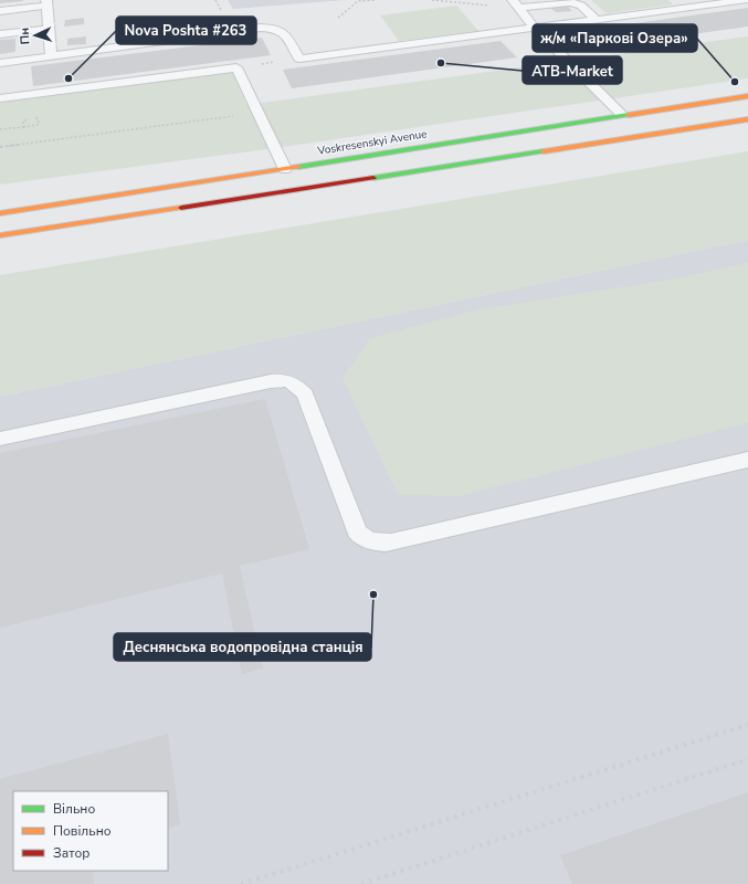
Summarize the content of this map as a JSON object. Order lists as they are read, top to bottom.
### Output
{
  "streets": {
    "main road": ["Voskresenskyi Avenue"]
  },
  "places": [
    "ATB-Market",
    "Nova Poshta #263",
    "ж/м «Паркові Озера»",
    "Деснянська водопровідна станція"
  ],
  "legend": ["Вільно", "Повільно", "Затор"],
  "north": "left"
}
